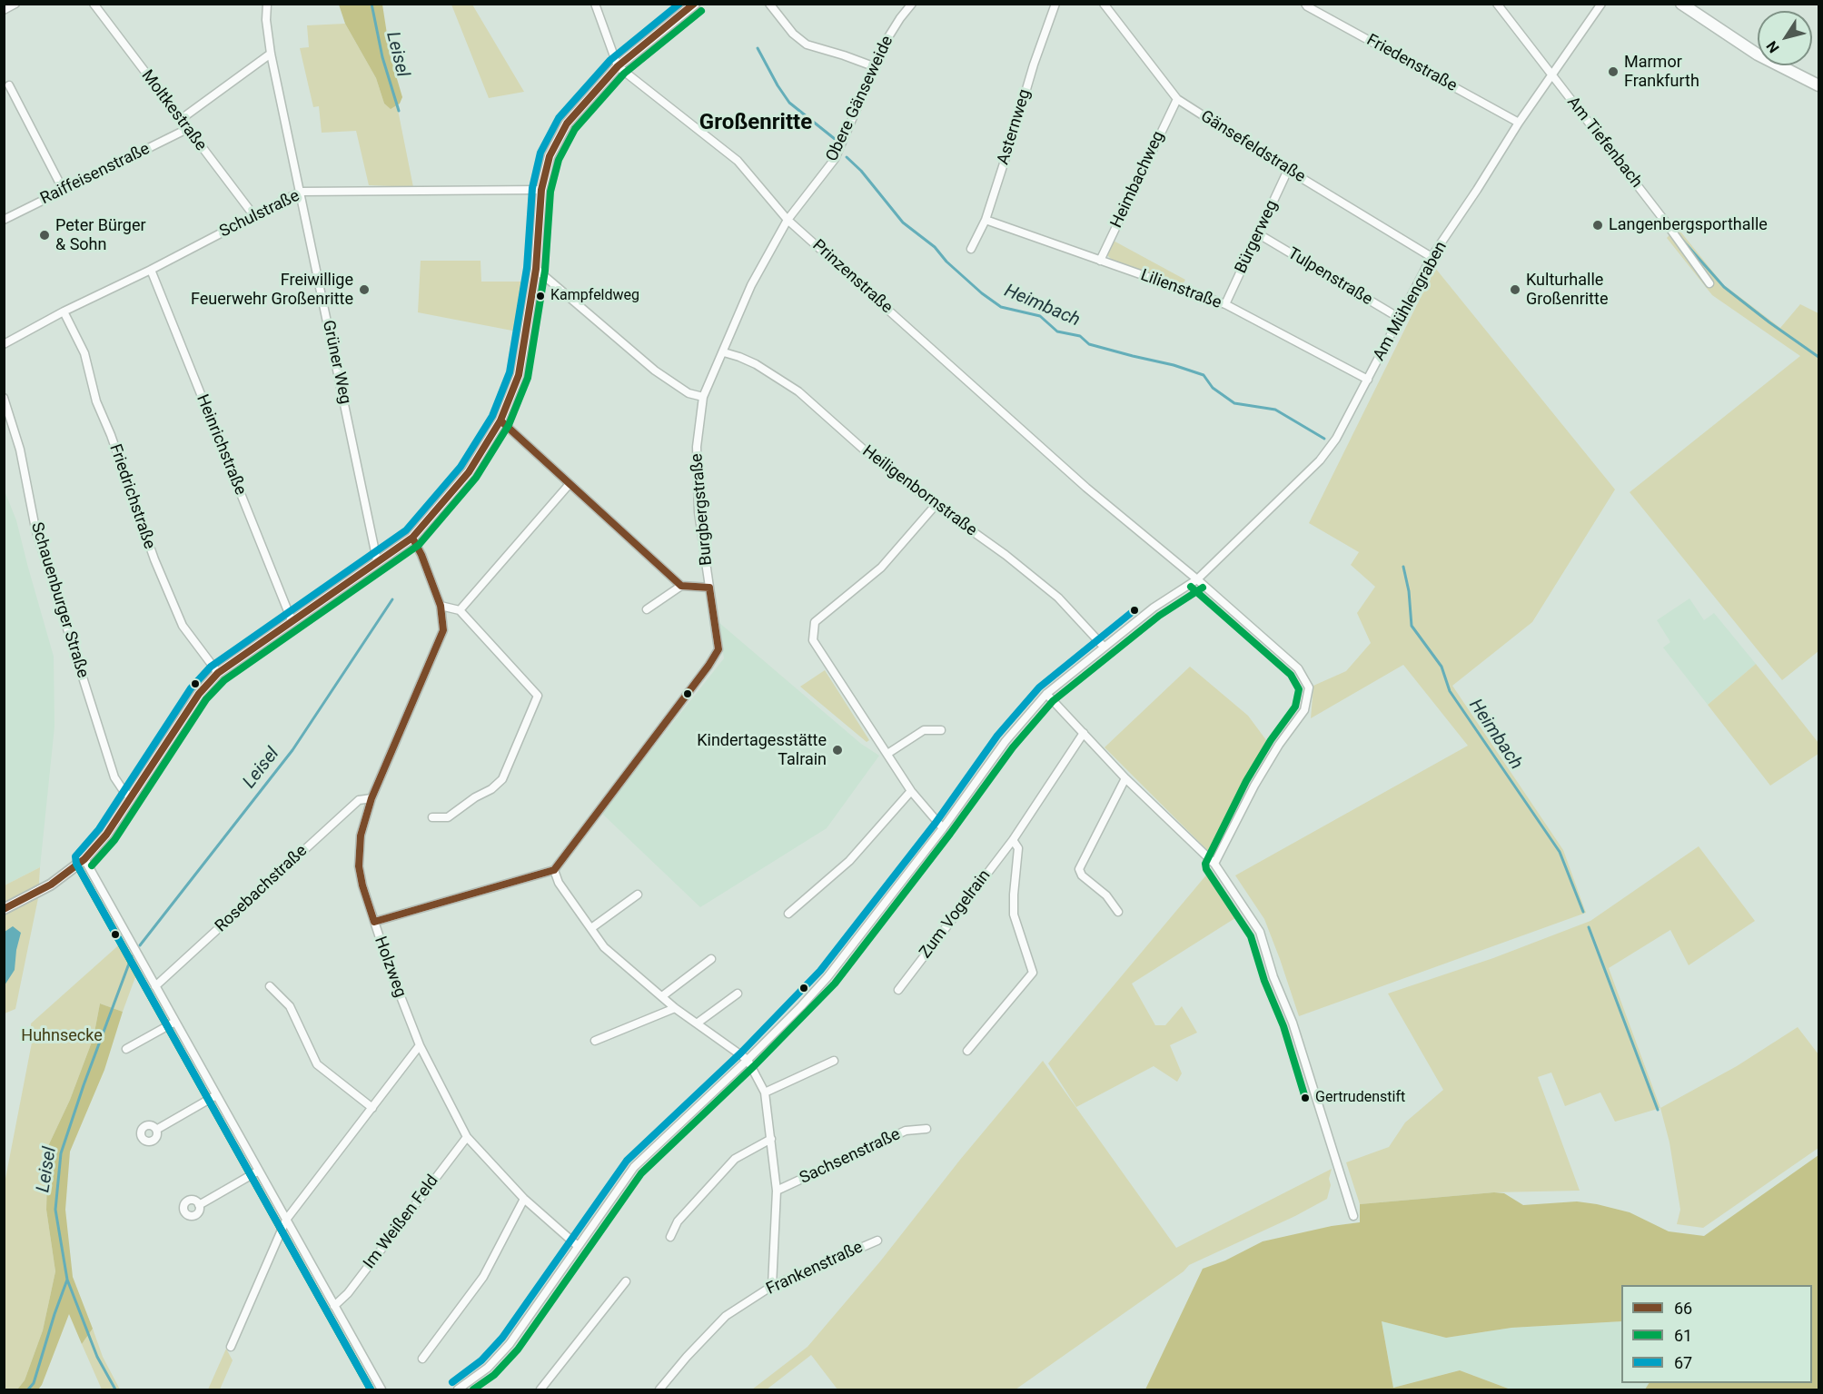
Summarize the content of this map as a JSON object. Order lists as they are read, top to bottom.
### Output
{
  "streets": {
    "street": [
      "Friedenstraße",
      "Obere Gänseweide",
      "Moltkestraße",
      "Asternweg",
      "Am Tiefenbach",
      "Gänsefeldstraße",
      "Raiffeisenstraße",
      "Heimbachweg",
      "Schulstraße",
      "Bürgerweg",
      "Prinzenstraße",
      "Tulpenstraße",
      "Lilienstraße",
      "Am Mühlengraben",
      "Grüner Weg",
      "Heinrichstraße",
      "Heiligenbornstraße",
      "Friedrichstraße",
      "Burgbergstraße",
      "Schauenburger Straße",
      "Rosebachstraße",
      "Zum Vogelrain",
      "Holzweg",
      "Sachsenstraße",
      "Im Weißen Feld",
      "Frankenstraße"
    ]
  },
  "crossings": [
    ["Friedenstraße", "Am Mühlengraben"],
    ["Obere Gänseweide", "Prinzenstraße"],
    ["Obere Gänseweide", "Burgbergstraße"],
    ["Moltkestraße", "Raiffeisenstraße"],
    ["Moltkestraße", "Schulstraße"],
    ["Asternweg", "Lilienstraße"],
    ["Am Tiefenbach", "Am Mühlengraben"],
    ["Gänsefeldstraße", "Heimbachweg"],
    ["Gänsefeldstraße", "Bürgerweg"],
    ["Gänsefeldstraße", "Am Mühlengraben"],
    ["Heimbachweg", "Lilienstraße"],
    ["Schulstraße", "Grüner Weg"],
    ["Schulstraße", "Heinrichstraße"],
    ["Schulstraße", "Friedrichstraße"],
    ["Bürgerweg", "Tulpenstraße"],
    ["Bürgerweg", "Lilienstraße"],
    ["Prinzenstraße", "Am Mühlengraben"],
    ["Prinzenstraße", "Burgbergstraße"],
    ["Tulpenstraße", "Am Mühlengraben"],
    ["Lilienstraße", "Am Mühlengraben"],
    ["Am Mühlengraben", "Heiligenbornstraße"],
    ["Am Mühlengraben", "Holzweg"],
    ["Am Mühlengraben", "Sachsenstraße"],
    ["Heiligenbornstraße", "Burgbergstraße"],
    ["Rosebachstraße", "Holzweg"],
    ["Holzweg", "Im Weißen Feld"],
    ["Sachsenstraße", "Frankenstraße"]
  ],
  "districts": ["Großenritte"],
  "water": ["Leisel", "Heimbach"],
  "parks": ["Huhnsecke"],
  "places": [
    "Marmor Frankfurth",
    "Langenbergsporthalle",
    "Peter Bürger & Sohn",
    "Freiwillige Feuerwehr Großenritte",
    "Kulturhalle Großenritte",
    "Kampfeldweg",
    "Kindertagesstätte Talrain",
    "Gertrudenstift"
  ],
  "lines": ["transit line 66", "transit line 67", "transit line 61"],
  "legend": ["66", "61", "67"],
  "north": "bottom left"
}
